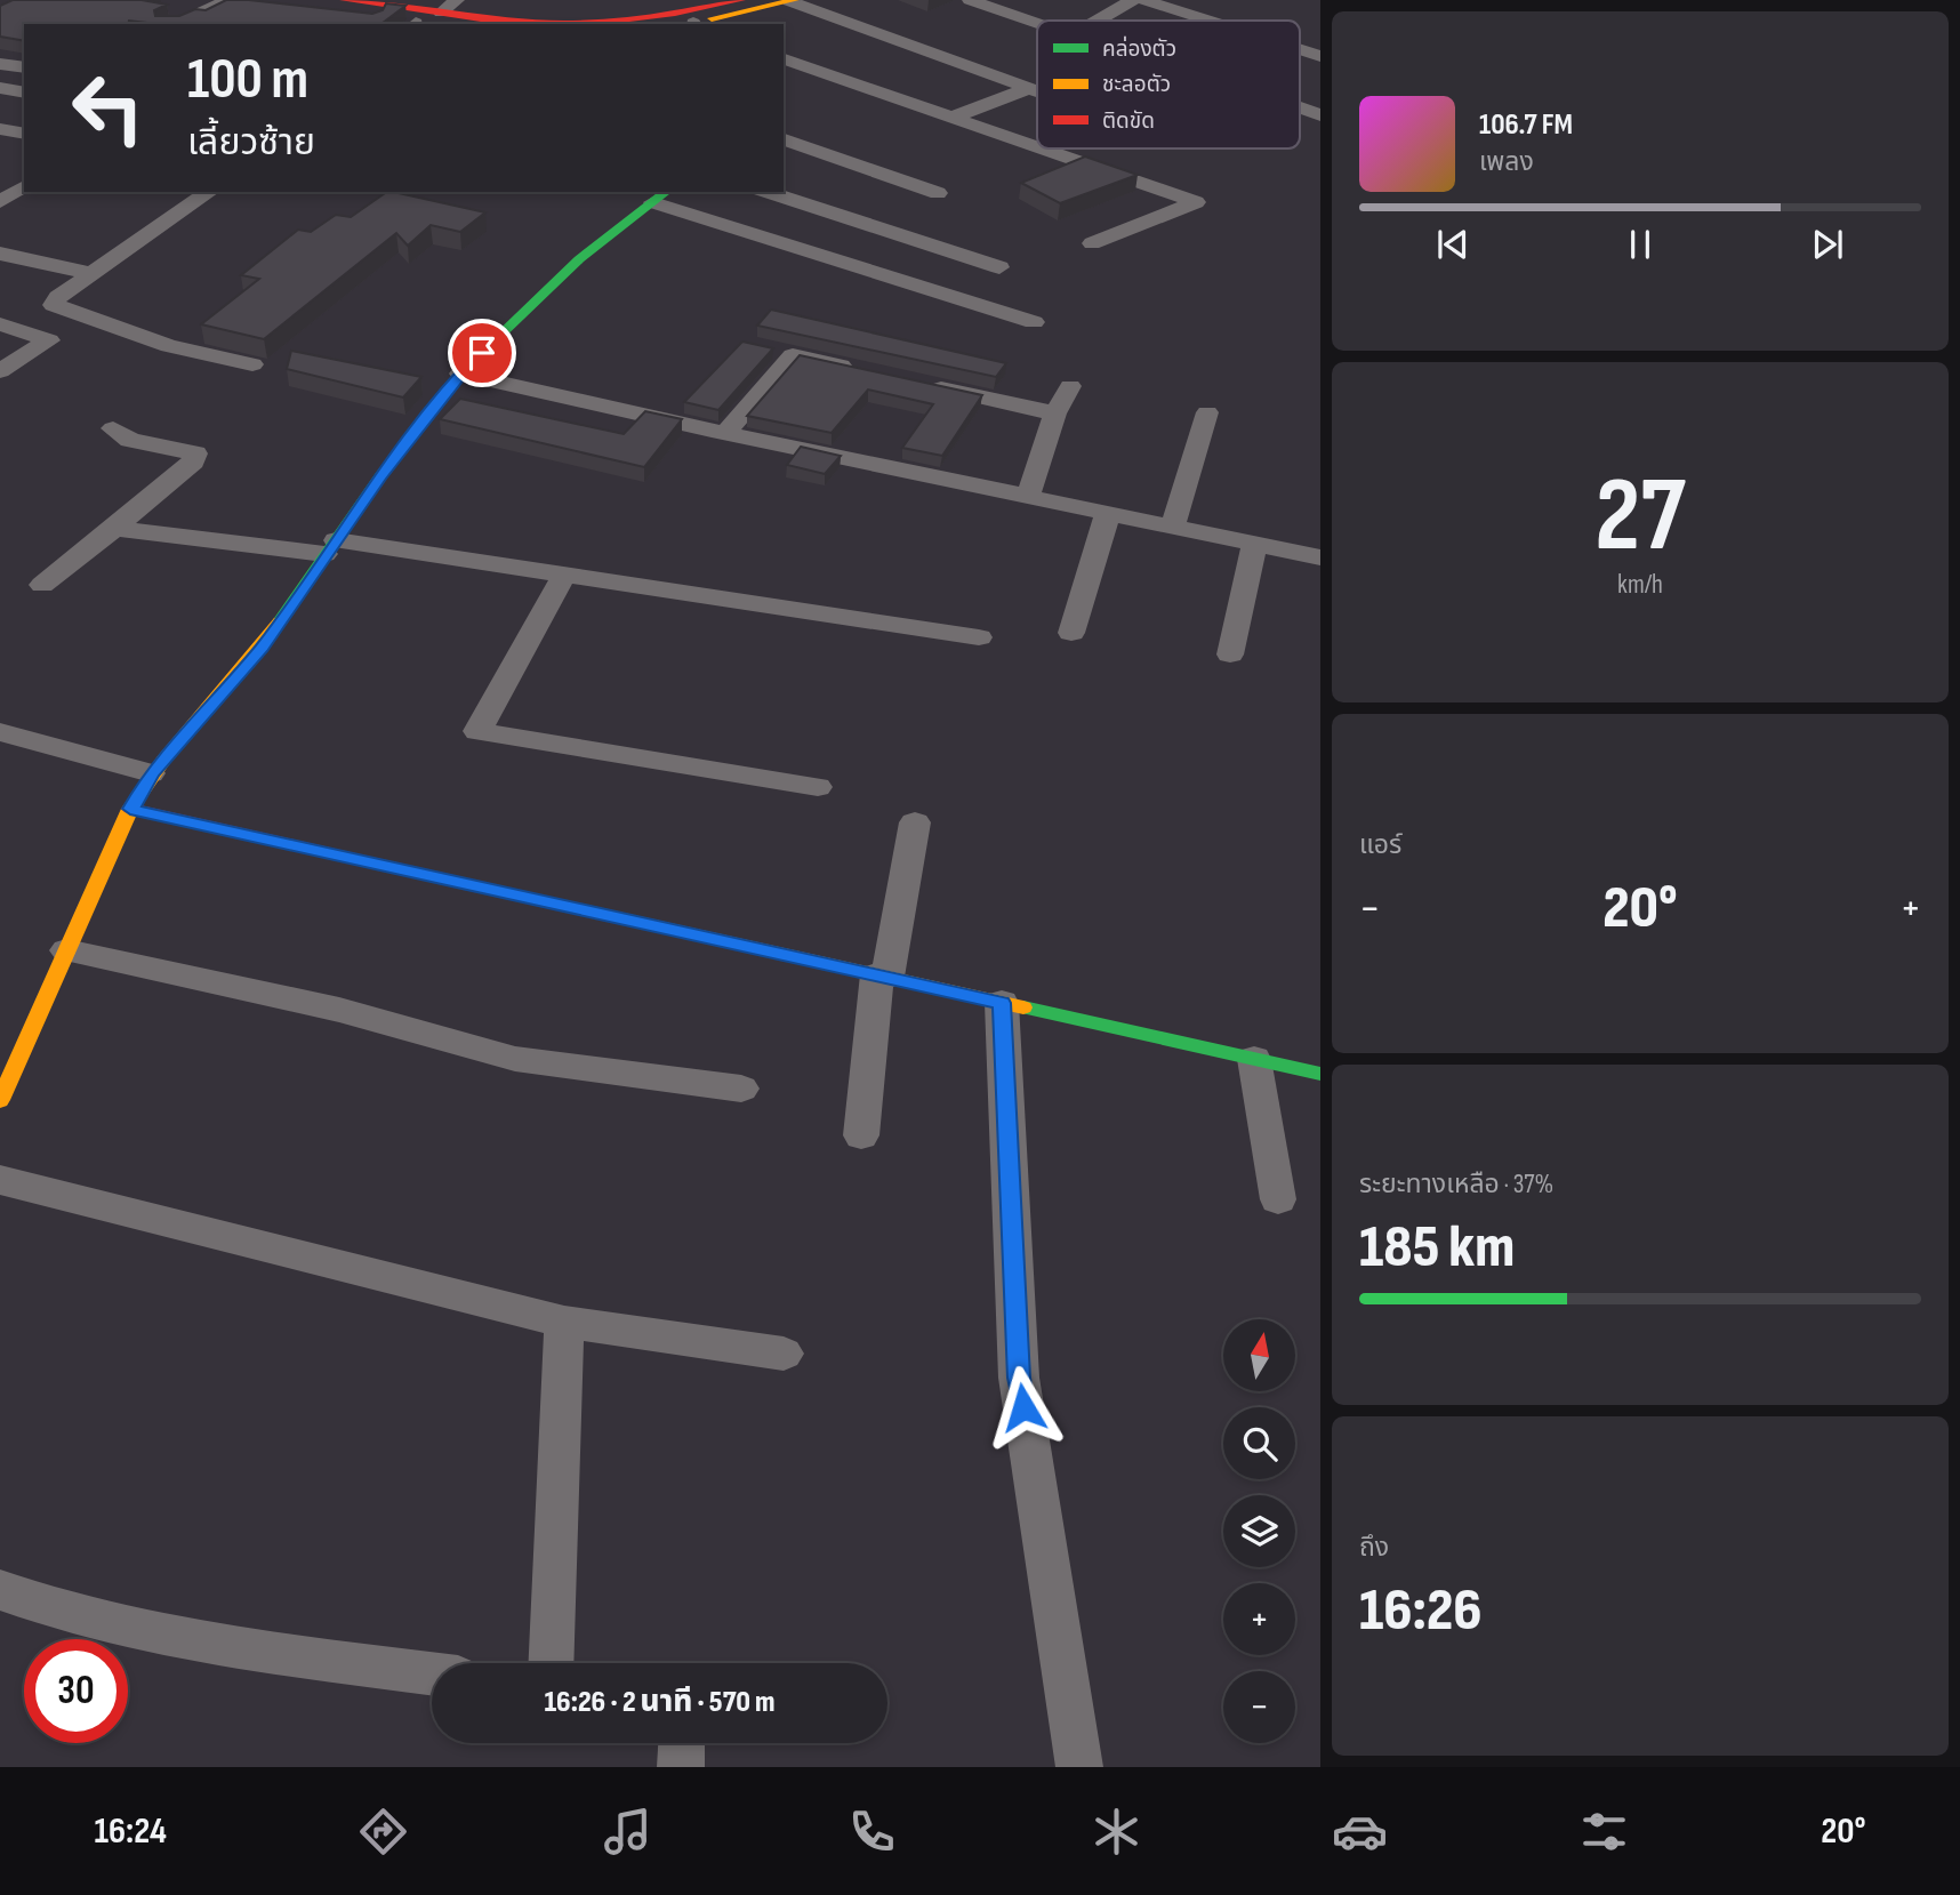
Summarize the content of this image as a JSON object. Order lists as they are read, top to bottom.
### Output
{
  "legend": ["คล่องตัว", "ชะลอตัว", "ติดขัด"],
  "north": "top",
  "page": {
    "turn": ["100 m", "เลี้ยวซ้าย"],
    "song": ["106.7 FM", "เพลง"],
    "tile": [
      ["27", "km/h"],
      "แอร์",
      ["ระยะทางเหลือ · 37%", "185 km"],
      ["ถึง", "16:26"]
    ],
    "heat": ["−", "20°", "+"],
    "map_buttons": ["+", "−"],
    "limit": "30",
    "trip": "16:26 · 2 นาที · 570 m",
    "tabs": ["16:24", "20°"]
  }
}
